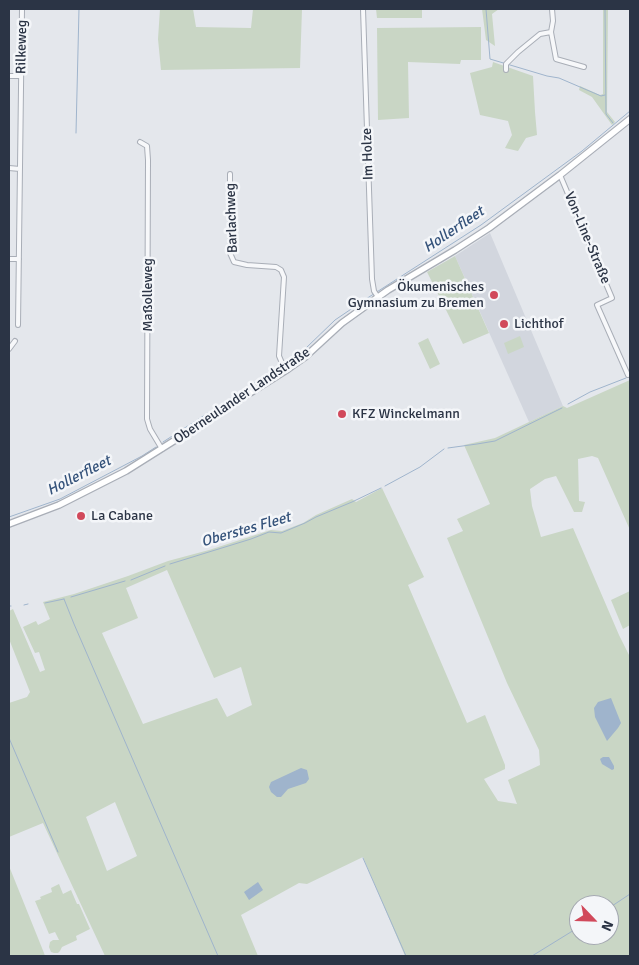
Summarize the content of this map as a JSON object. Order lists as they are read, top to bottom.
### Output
{
  "streets": {
    "street": [
      "Rilkeweg",
      "Im Holze",
      "Barlachweg",
      "Von-Line-Straße",
      "Maßolleweg",
      "Oberneulander Landstraße"
    ]
  },
  "crossings": [
    ["Im Holze", "Oberneulander Landstraße"],
    ["Barlachweg", "Oberneulander Landstraße"],
    ["Von-Line-Straße", "Oberneulander Landstraße"],
    ["Maßolleweg", "Oberneulander Landstraße"]
  ],
  "water": ["Hollerfleet", "Oberstes Fleet"],
  "places": [
    "Ökumenisches Gymnasium zu Bremen",
    "Lichthof",
    "KFZ Winckelmann",
    "La Cabane"
  ],
  "north": "bottom right"
}
